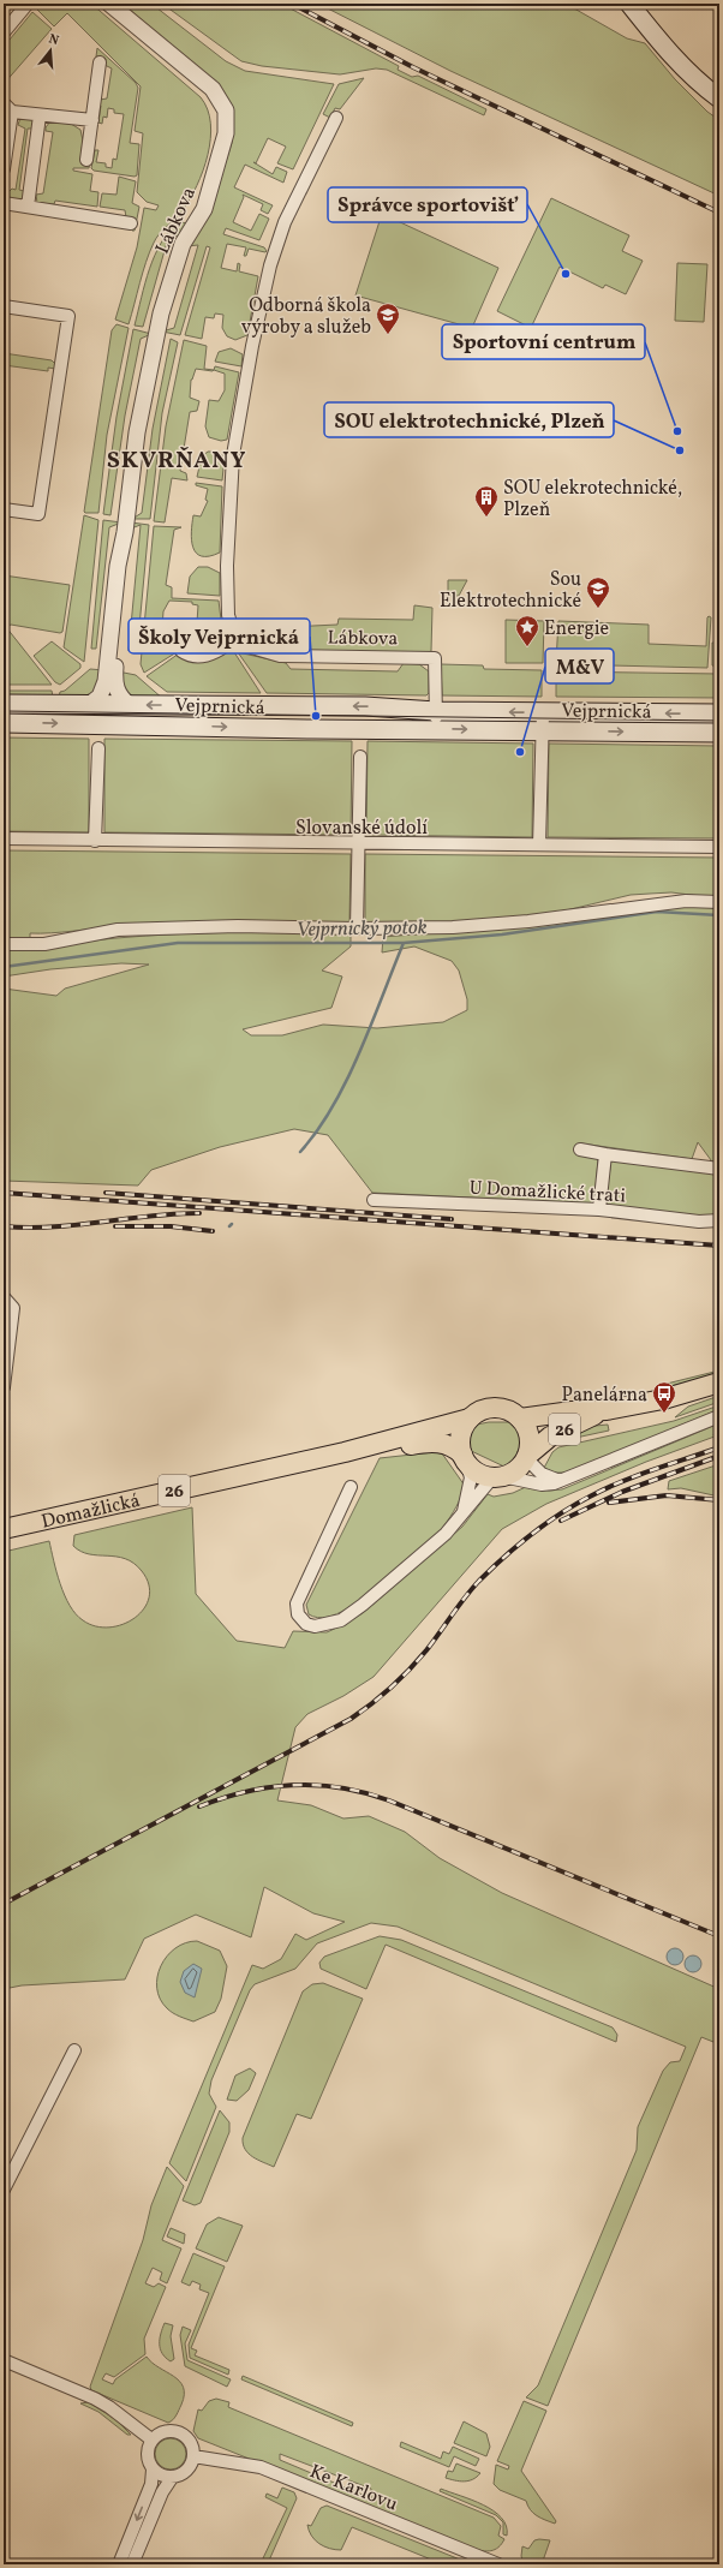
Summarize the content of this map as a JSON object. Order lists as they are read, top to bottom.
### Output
{
  "streets": {
    "main road": ["Vejprnická", "26", "Domažlická"],
    "street": [
      "Lábkova",
      "Slovanské údolí",
      "U Domažlické trati",
      "Ke Karlovu"
    ]
  },
  "crossings": [
    ["Lábkova", "Vejprnická"],
    ["26", "Domažlická"]
  ],
  "districts": ["SKVRŇANY"],
  "water": ["Vejprnický potok"],
  "places": {
    "other": [
      "Správce sportovišť",
      "Sportovní centrum",
      "SOU elektrotechnické, Plzeň",
      "Školy Vejprnická",
      "M&V"
    ],
    "school or university": ["Odborná škola výroby a služeb", "Sou Elektrotechnické"],
    "building": ["SOU elekrotechnické, Plzeň"],
    "place": ["Energie"],
    "bus stop": ["Panelárna"]
  },
  "north": "top"
}
